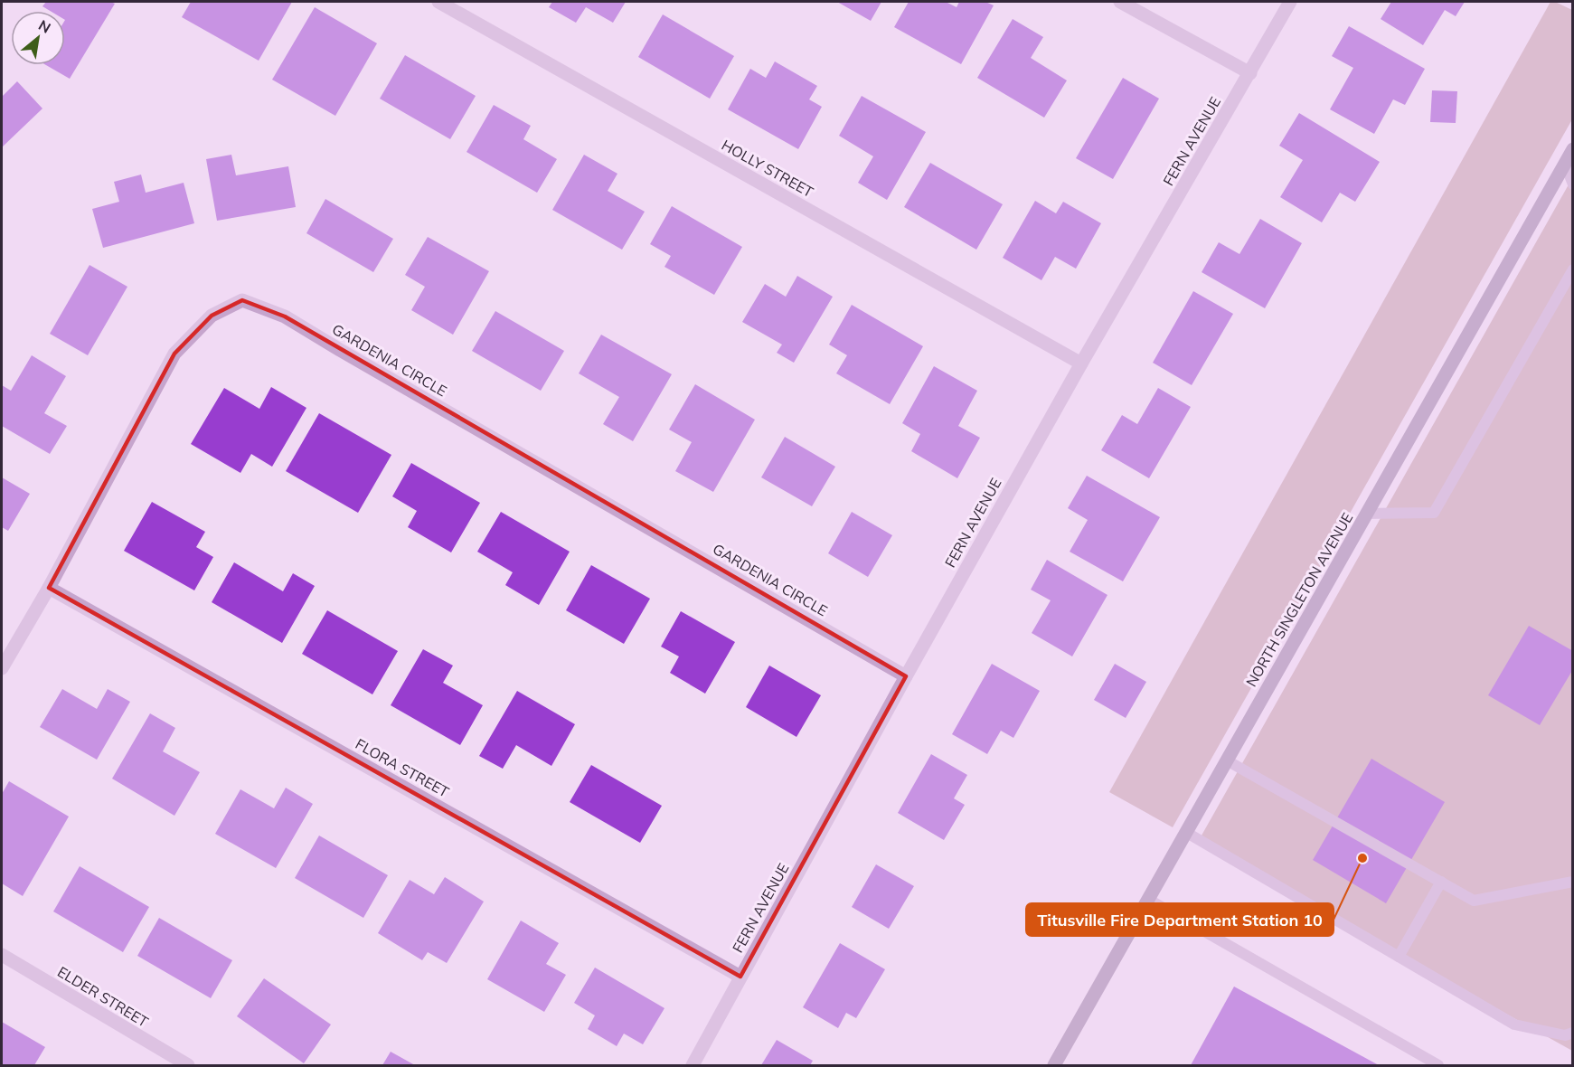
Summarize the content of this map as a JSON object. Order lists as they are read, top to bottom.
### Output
{
  "streets": {
    "street": [
      "FERN AVENUE",
      "HOLLY STREET",
      "GARDENIA CIRCLE",
      "NORTH SINGLETON AVENUE",
      "FLORA STREET",
      "ELDER STREET"
    ]
  },
  "crossings": [
    ["FERN AVENUE", "HOLLY STREET"],
    ["FERN AVENUE", "GARDENIA CIRCLE"],
    ["FERN AVENUE", "FLORA STREET"],
    ["GARDENIA CIRCLE", "FLORA STREET"]
  ],
  "places": ["Titusville Fire Department Station 10"],
  "north": "top right"
}
